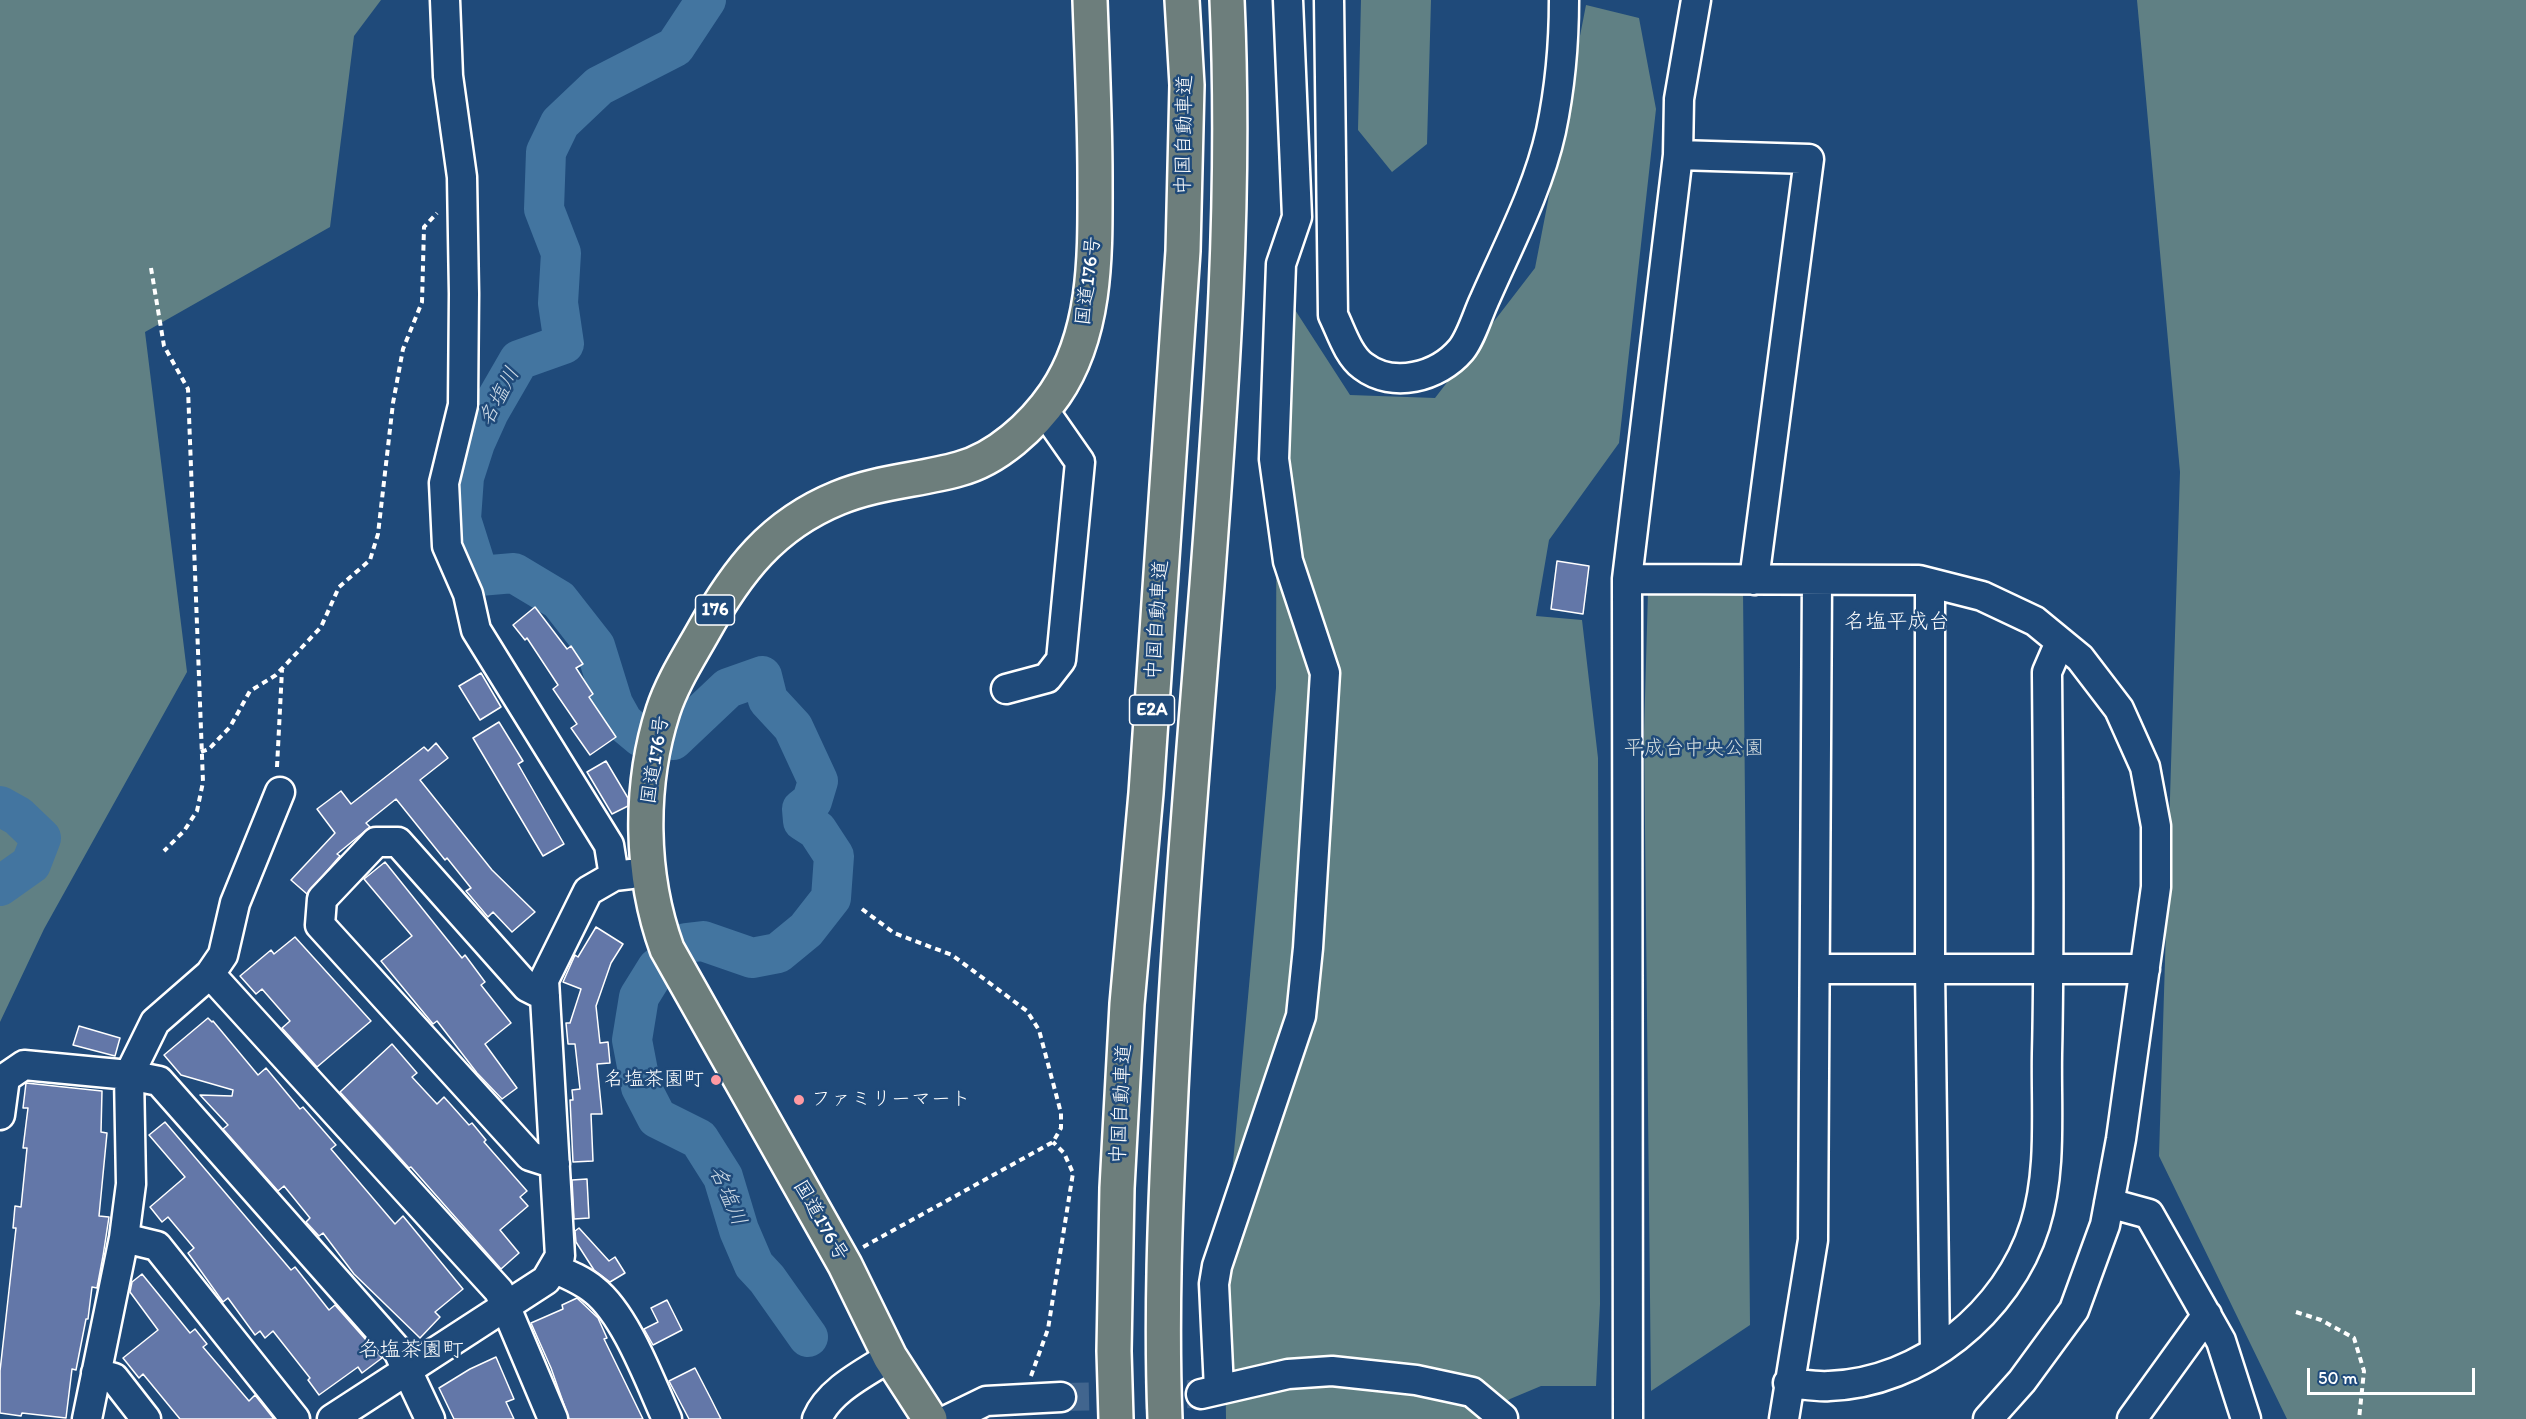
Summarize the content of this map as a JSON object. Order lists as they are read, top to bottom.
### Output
{
  "streets": {
    "highway": [
      "中国自動車道",
      "国道176号",
      "176",
      "E2A"
    ]
  },
  "districts": ["名塩平成台", "名塩茶園町"],
  "water": ["名塩川"],
  "parks": ["平成台中央公園"],
  "places": ["名塩茶園町", "ファミリーマート"],
  "scale_bar": "50 m"
}
